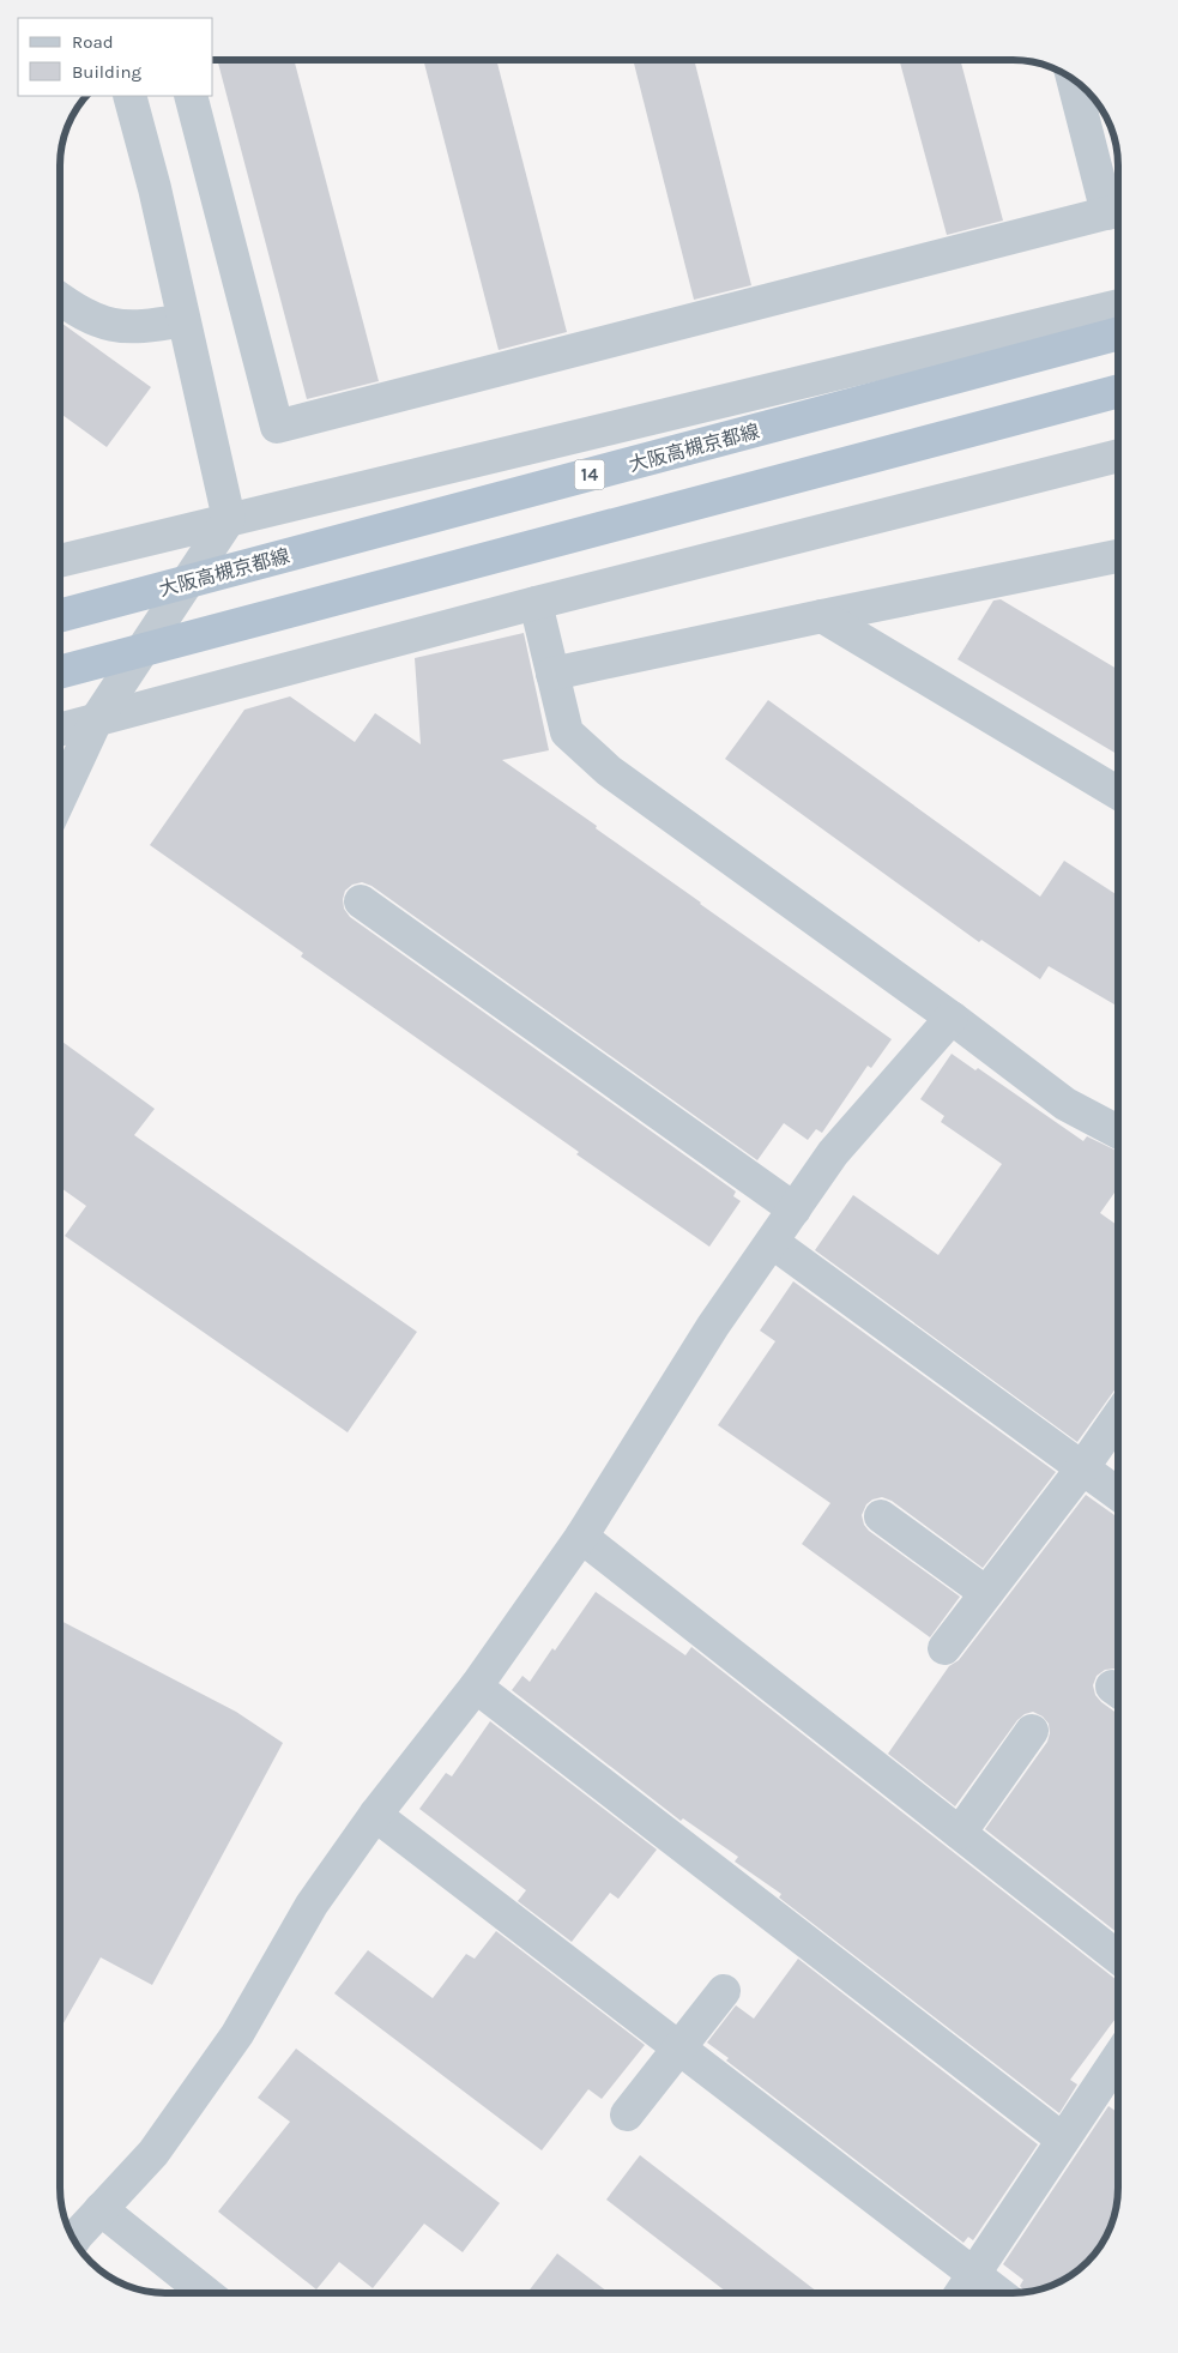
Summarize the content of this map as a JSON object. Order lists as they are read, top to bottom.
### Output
{
  "streets": {
    "main road": ["大阪高槻京都線", "14"]
  },
  "legend": ["Road", "Building"]
}
